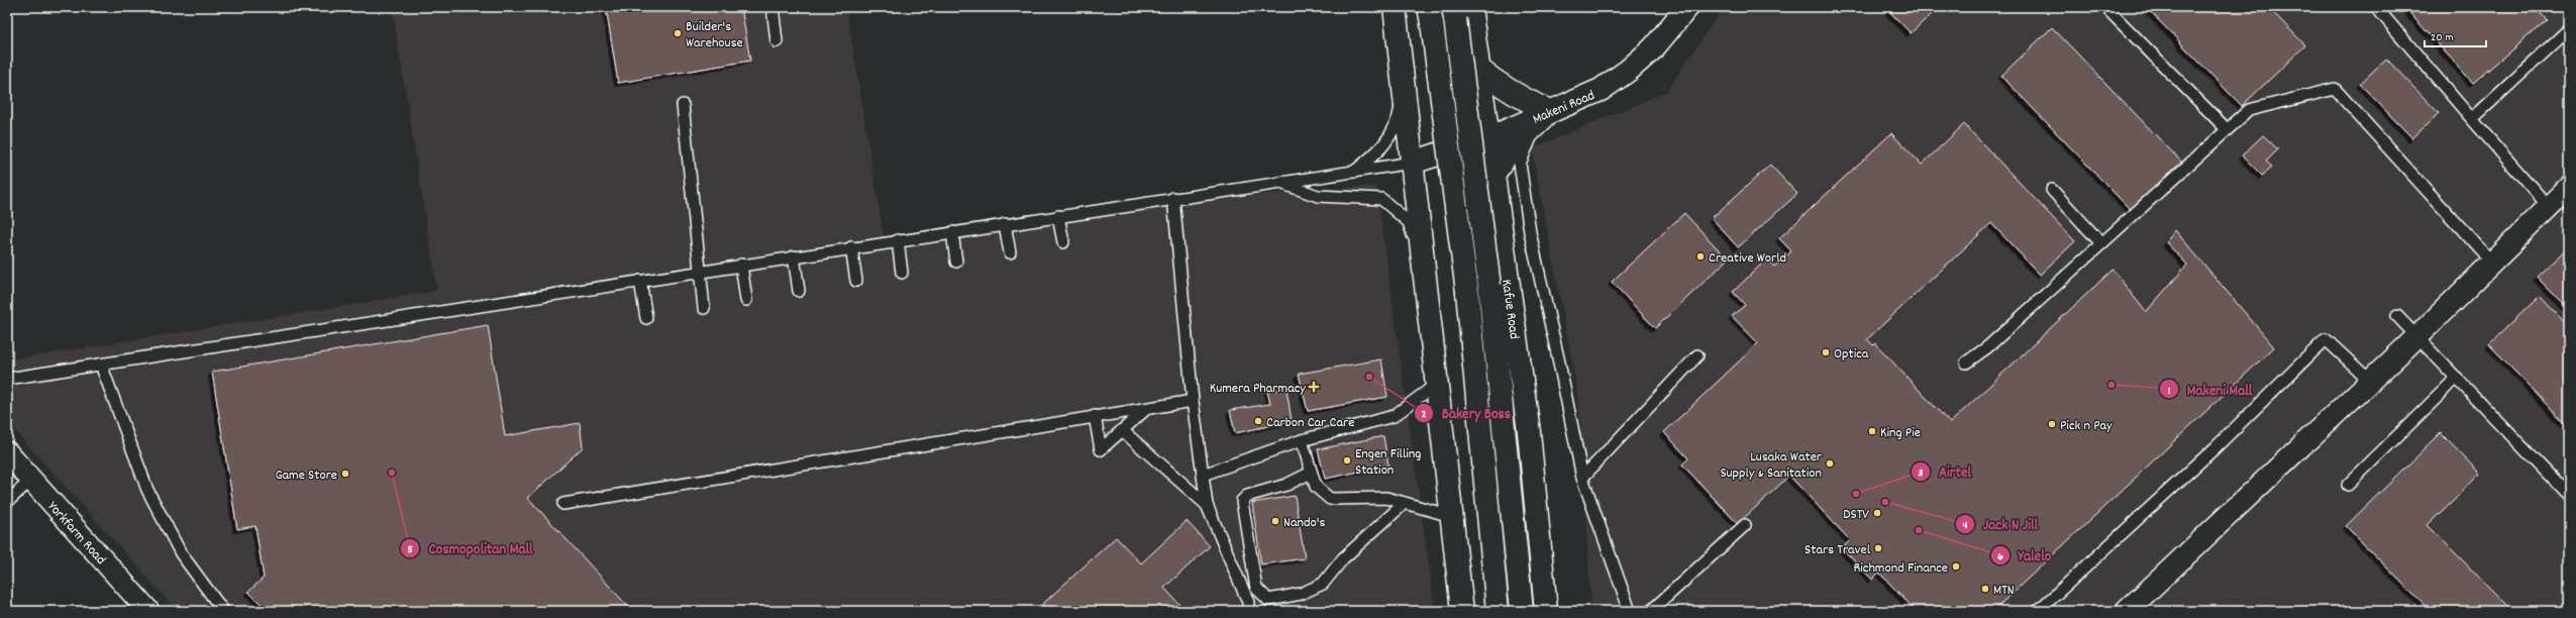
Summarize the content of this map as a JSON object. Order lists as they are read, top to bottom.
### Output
{
  "streets": {
    "main road": ["Makeni Road", "Kafue Road"],
    "street": ["Yorkfarm Road"]
  },
  "crossings": [
    ["Makeni Road", "Kafue Road"]
  ],
  "places": {
    "other": [
      "Builder's Warehouse",
      "Creative World",
      "Optica",
      "Bakery Boss",
      "Makeni Mall",
      "Carbon Car Care",
      "Pick n Pay",
      "King Pie",
      "Engen Filling Station",
      "Lusaka Water Supply & Sanitation",
      "Cosmopolitan Mall",
      "Game Store",
      "Airtel",
      "Jack N Jill",
      "DSTV",
      "Nando's",
      "Yalelo",
      "Stars Travel",
      "Richmond Finance",
      "MTN"
    ],
    "health": ["Kumera Pharmacy"]
  },
  "scale_bar": "20 m"
}
